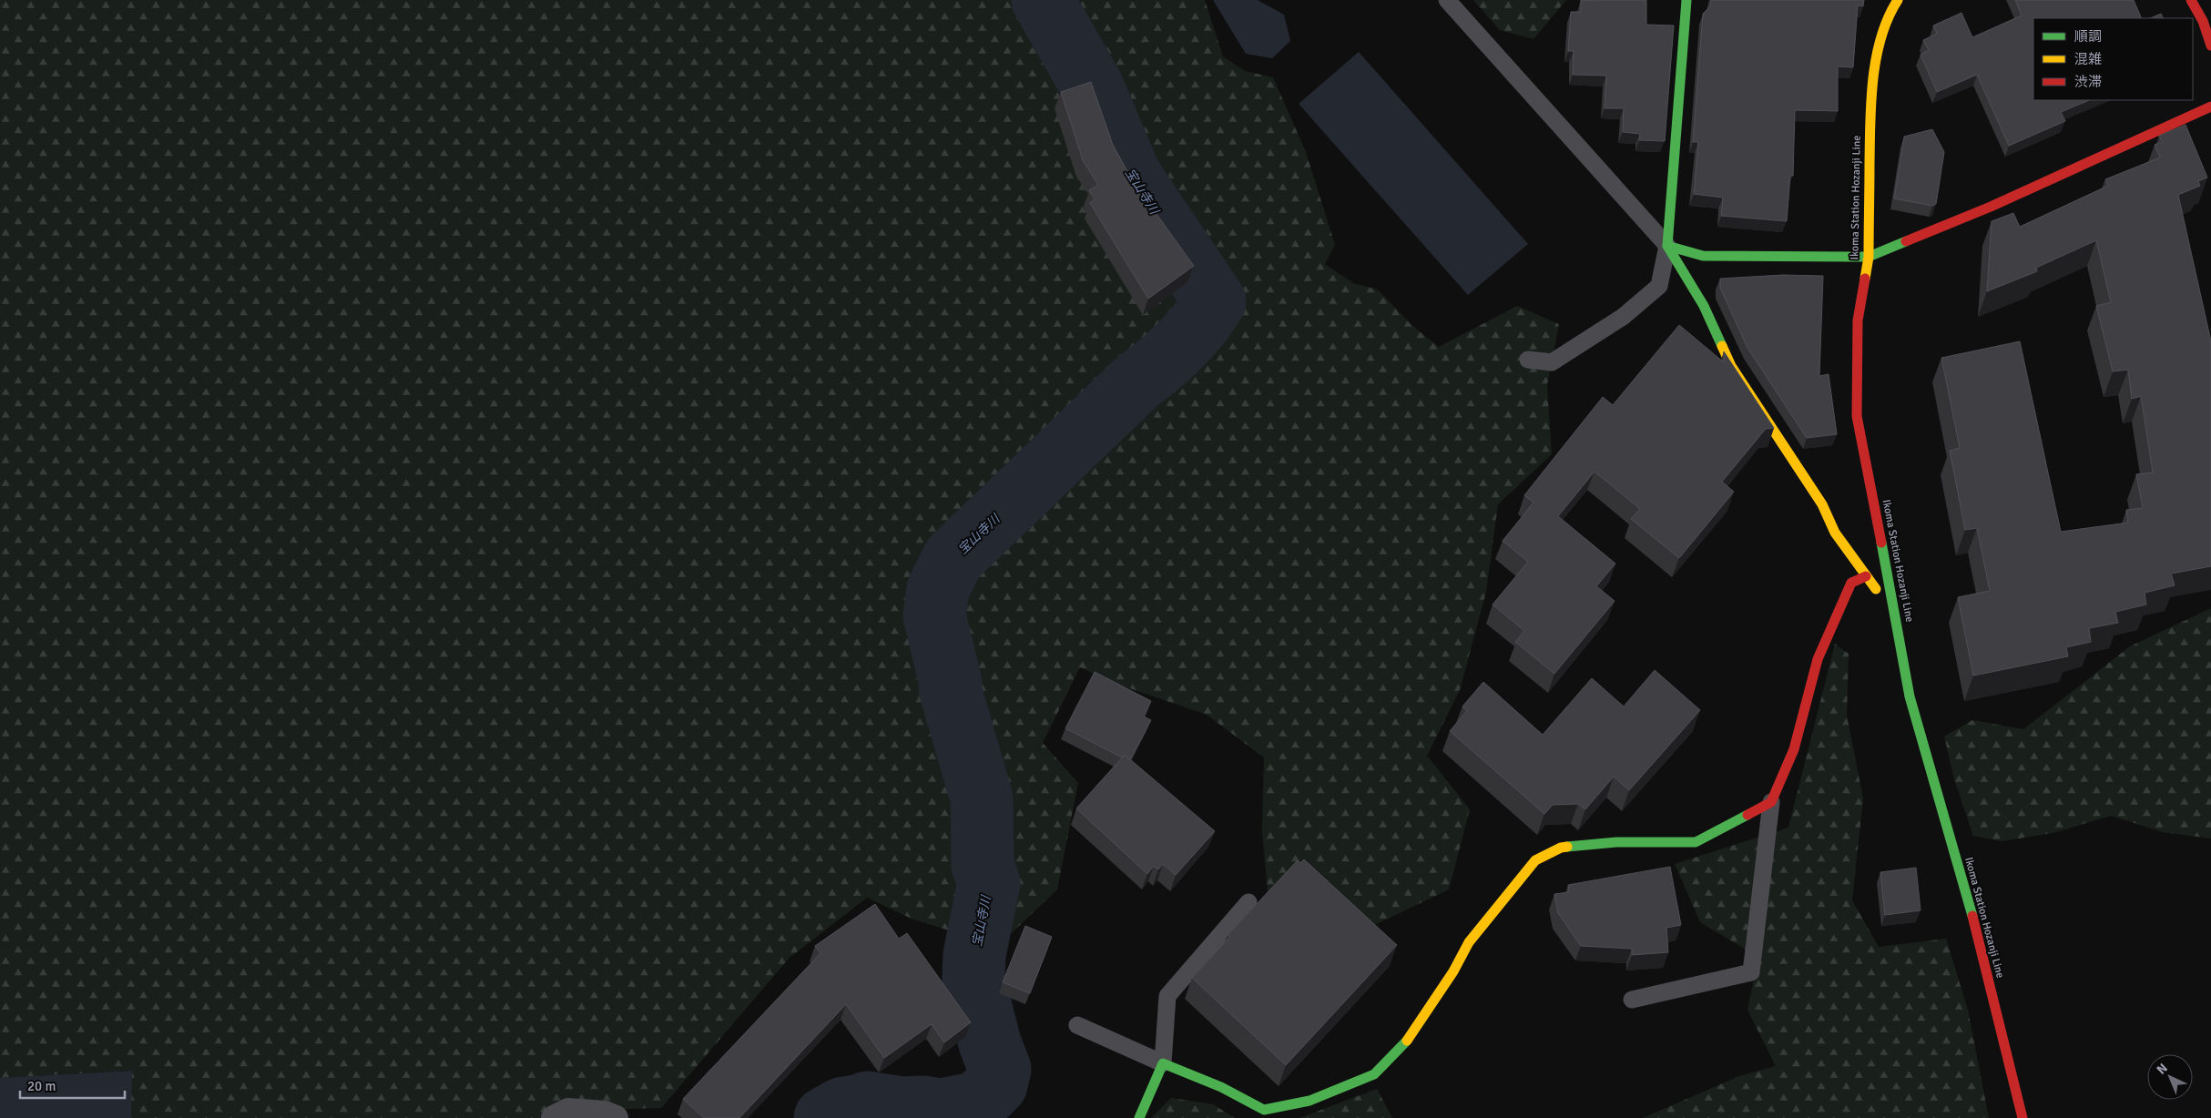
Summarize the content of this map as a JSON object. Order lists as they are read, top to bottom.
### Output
{
  "streets": {
    "street": ["Ikoma Station Hozanji Line"]
  },
  "water": ["宝山寺川"],
  "legend": ["順調", "混雑", "渋滞"],
  "scale_bar": "20 m",
  "north": "top left"
}
